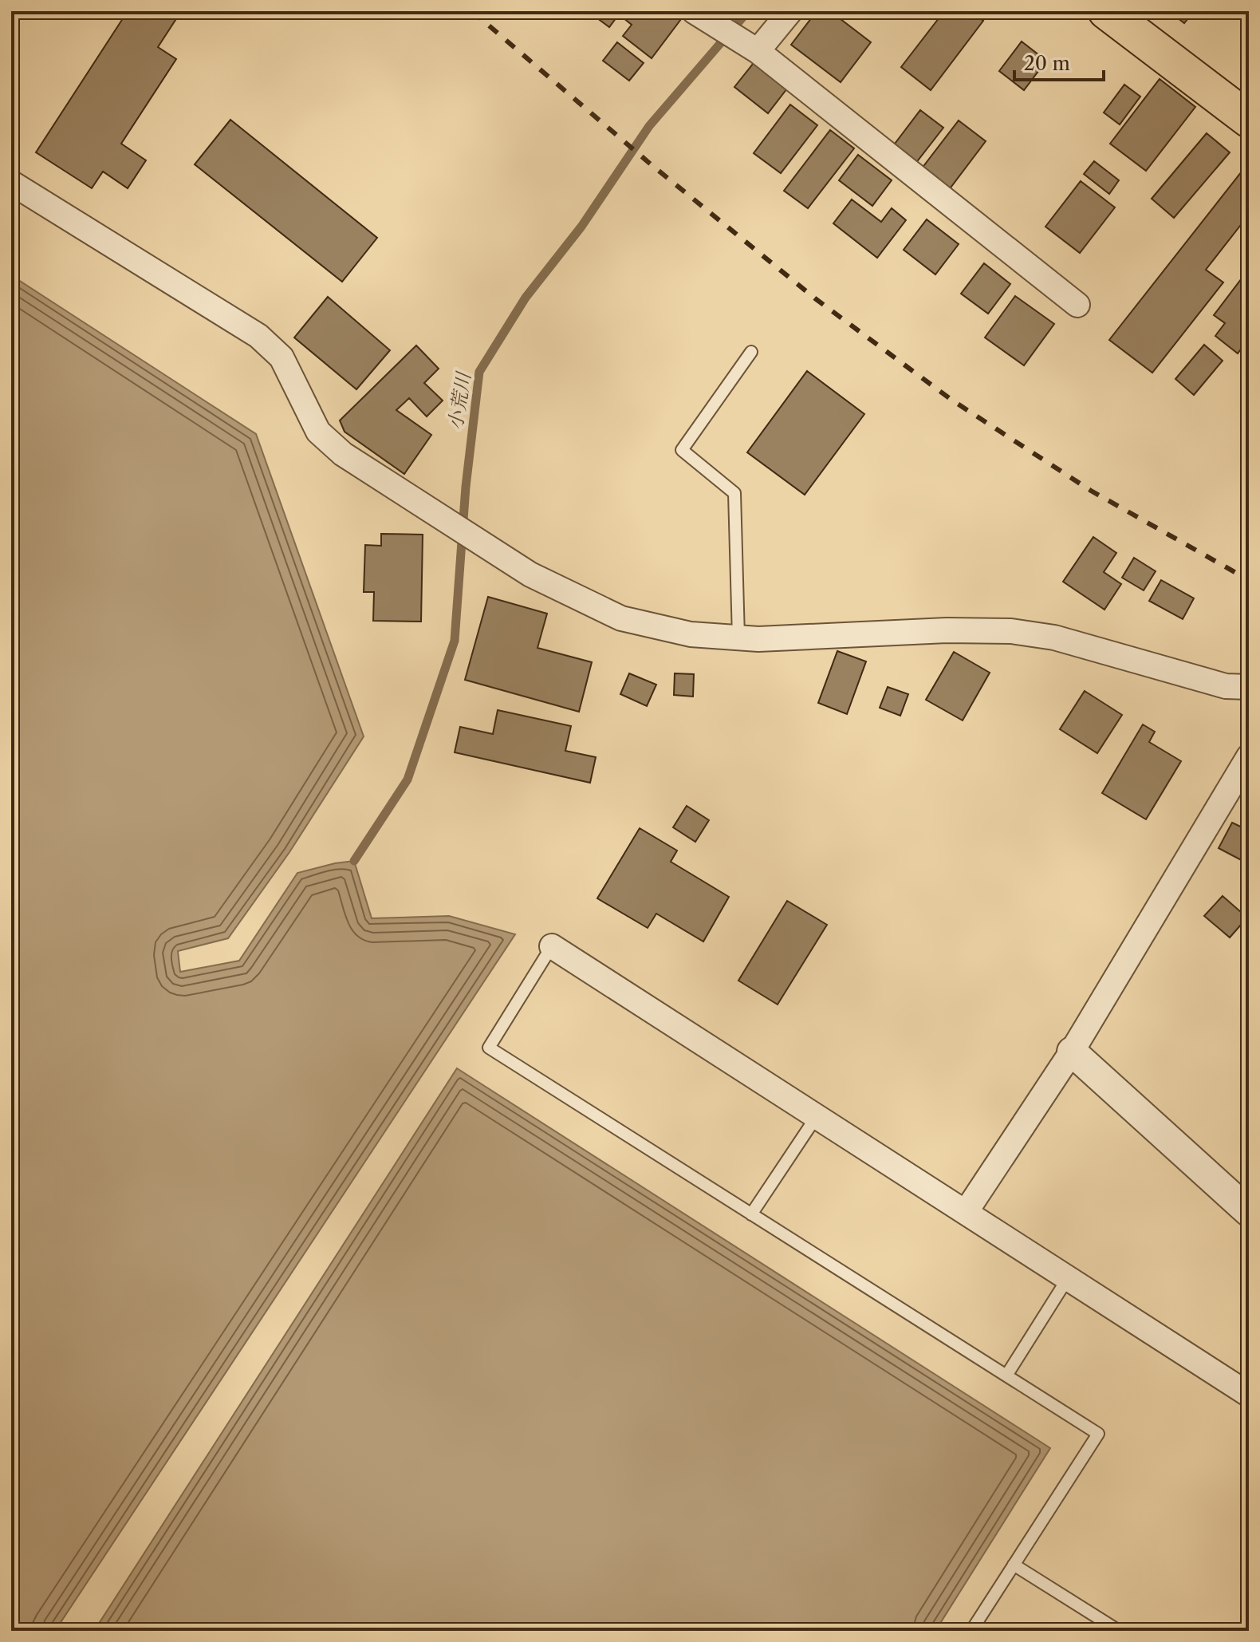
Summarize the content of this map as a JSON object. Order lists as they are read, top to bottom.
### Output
{
  "water": ["小荒川"],
  "scale_bar": "20 m"
}
